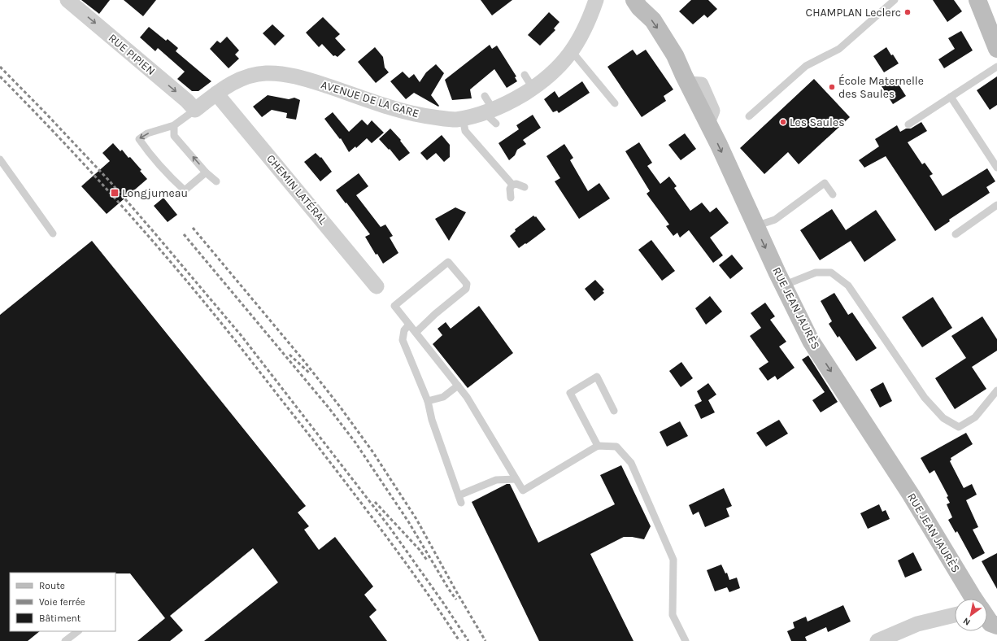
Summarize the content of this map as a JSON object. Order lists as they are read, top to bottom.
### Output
{
  "streets": {
    "main road": ["RUE JEAN JAURÈS"],
    "street": ["RUE PIPIEN", "AVENUE DE LA GARE", "CHEMIN LATÉRAL"]
  },
  "crossings": [
    ["RUE PIPIEN", "AVENUE DE LA GARE"],
    ["AVENUE DE LA GARE", "CHEMIN LATÉRAL"]
  ],
  "one_way": ["RUE PIPIEN", "RUE JEAN JAURÈS"],
  "places": {
    "other": ["CHAMPLAN Leclerc", "École Maternelle des Saules", "Les Saules"],
    "transit": ["Longjumeau"]
  },
  "legend": ["Route", "Voie ferrée", "Bâtiment"],
  "north": "bottom left"
}
